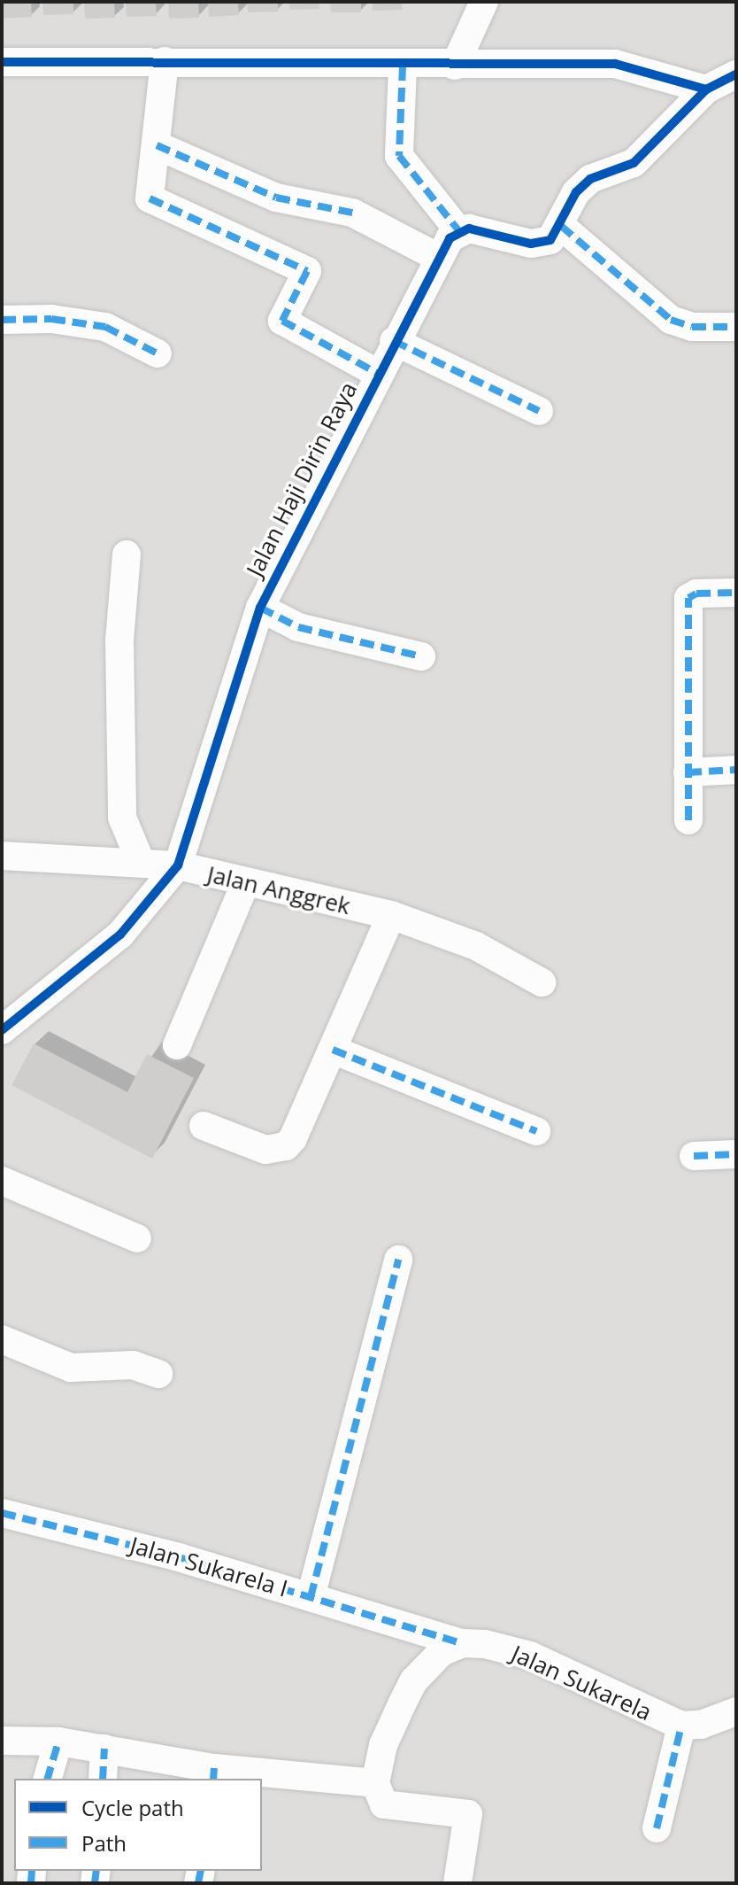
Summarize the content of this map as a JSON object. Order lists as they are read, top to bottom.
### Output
{
  "streets": {
    "street": [
      "Jalan Haji Dirin Raya",
      "Jalan Anggrek",
      "Jalan Sukarela I",
      "Jalan Sukarela"
    ]
  },
  "crossings": [
    ["Jalan Haji Dirin Raya", "Jalan Anggrek"],
    ["Jalan Sukarela I", "Jalan Sukarela"]
  ],
  "legend": ["Cycle path", "Path"]
}
